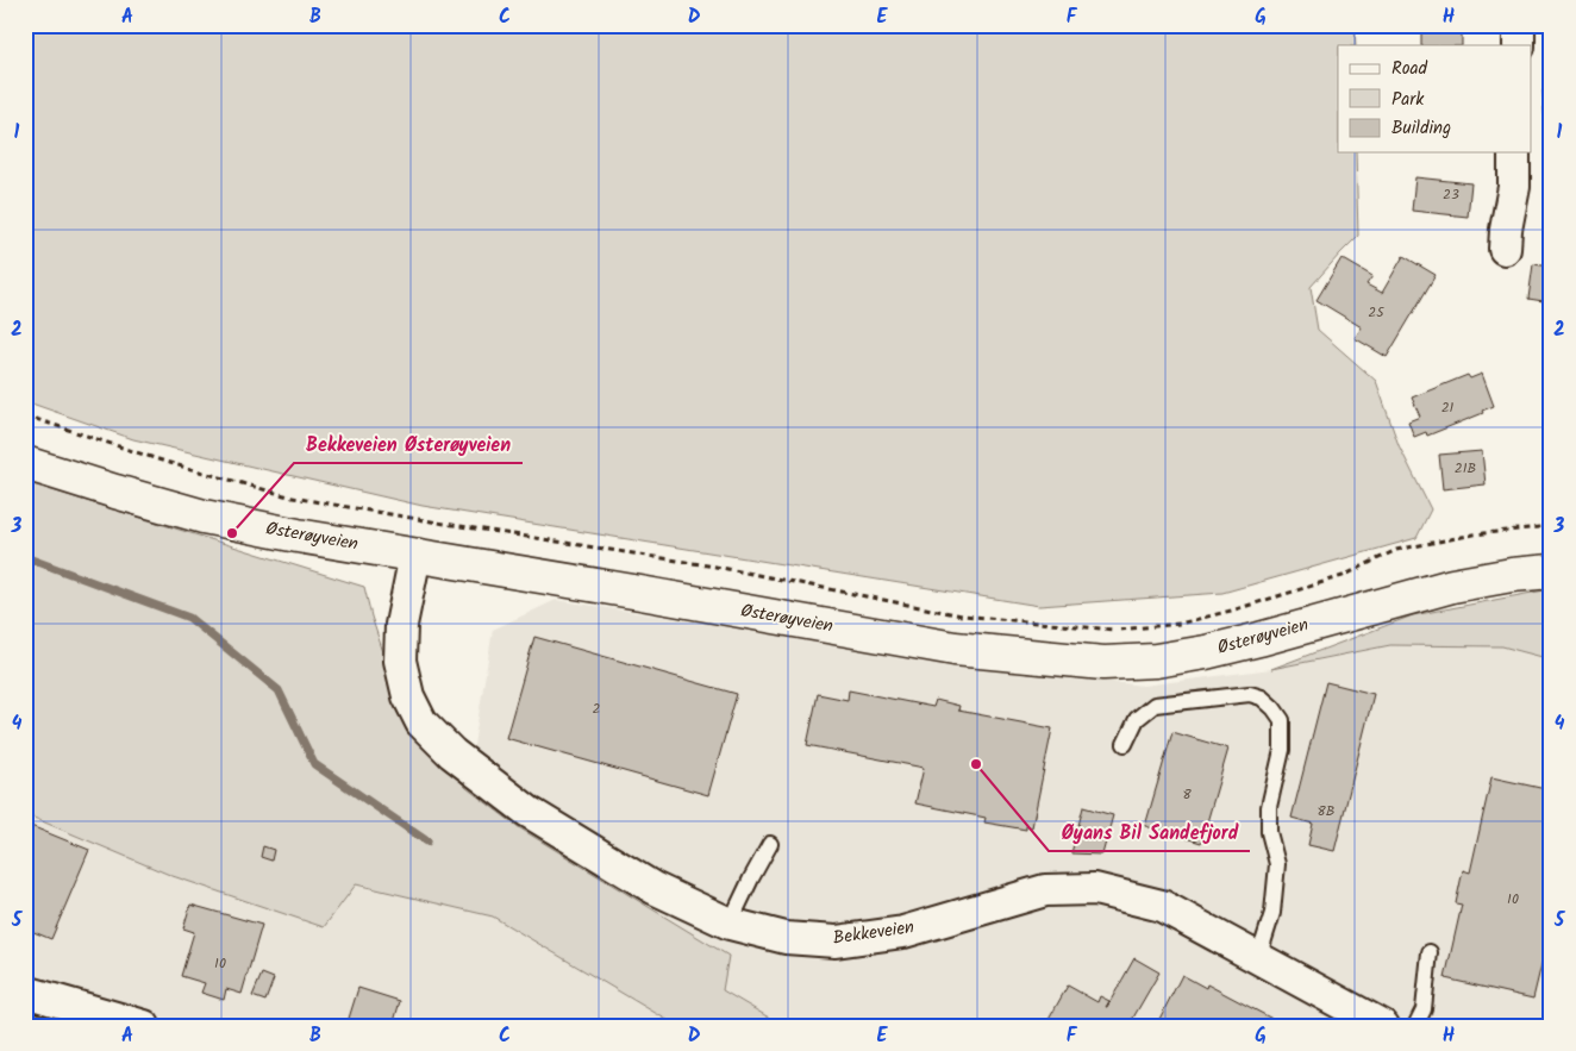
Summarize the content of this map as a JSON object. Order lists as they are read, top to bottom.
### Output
{
  "streets": {
    "main road": ["Østerøyveien"],
    "street": ["Bekkeveien"]
  },
  "crossings": [
    ["Østerøyveien", "Bekkeveien"]
  ],
  "places": ["Bekkeveien Østerøyveien", "Øyans Bil Sandefjord"],
  "house_numbers": [
    "23",
    "25",
    "21",
    "21B",
    "2",
    "8",
    "8B",
    "10",
    "10"
  ],
  "legend": ["Road", "Park", "Building"],
  "grid": {
    "columns": [
      "A",
      "B",
      "C",
      "D",
      "E",
      "F",
      "G",
      "H"
    ],
    "rows": [
      "1",
      "2",
      "3",
      "4",
      "5"
    ]
  }
}
